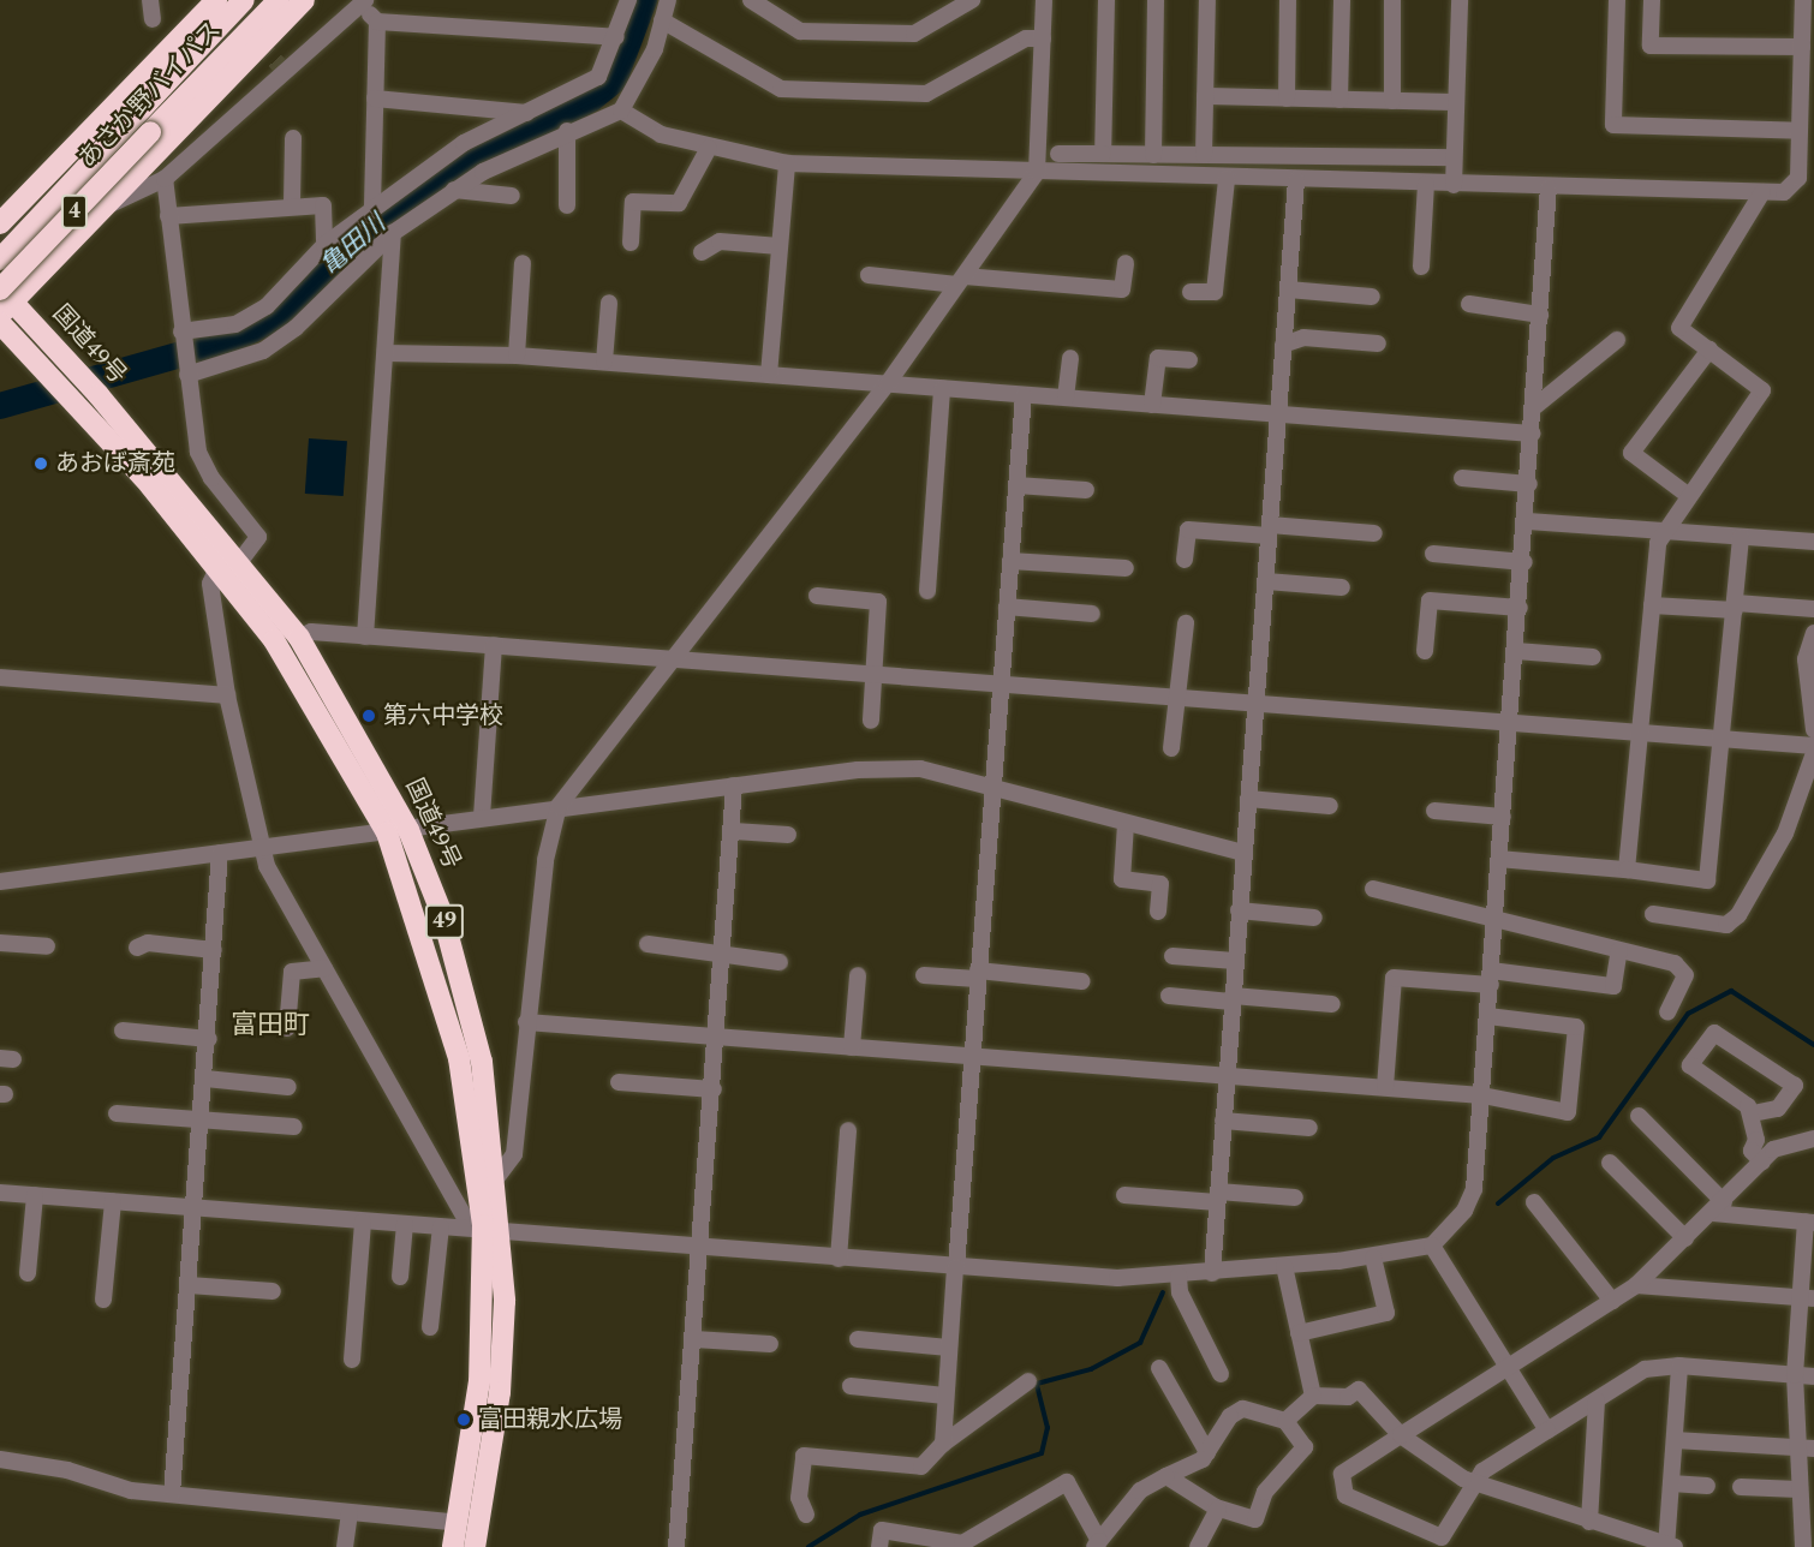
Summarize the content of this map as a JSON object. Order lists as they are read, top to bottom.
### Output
{
  "streets": {
    "highway": [
      "あさか野バイパス",
      "4",
      "国道49号",
      "49"
    ]
  },
  "crossings": [
    ["あさか野バイパス", "国道49号"]
  ],
  "districts": ["富田町"],
  "water": ["亀田川"],
  "places": ["あおば斎苑", "第六中学校", "富田親水広場"]
}
